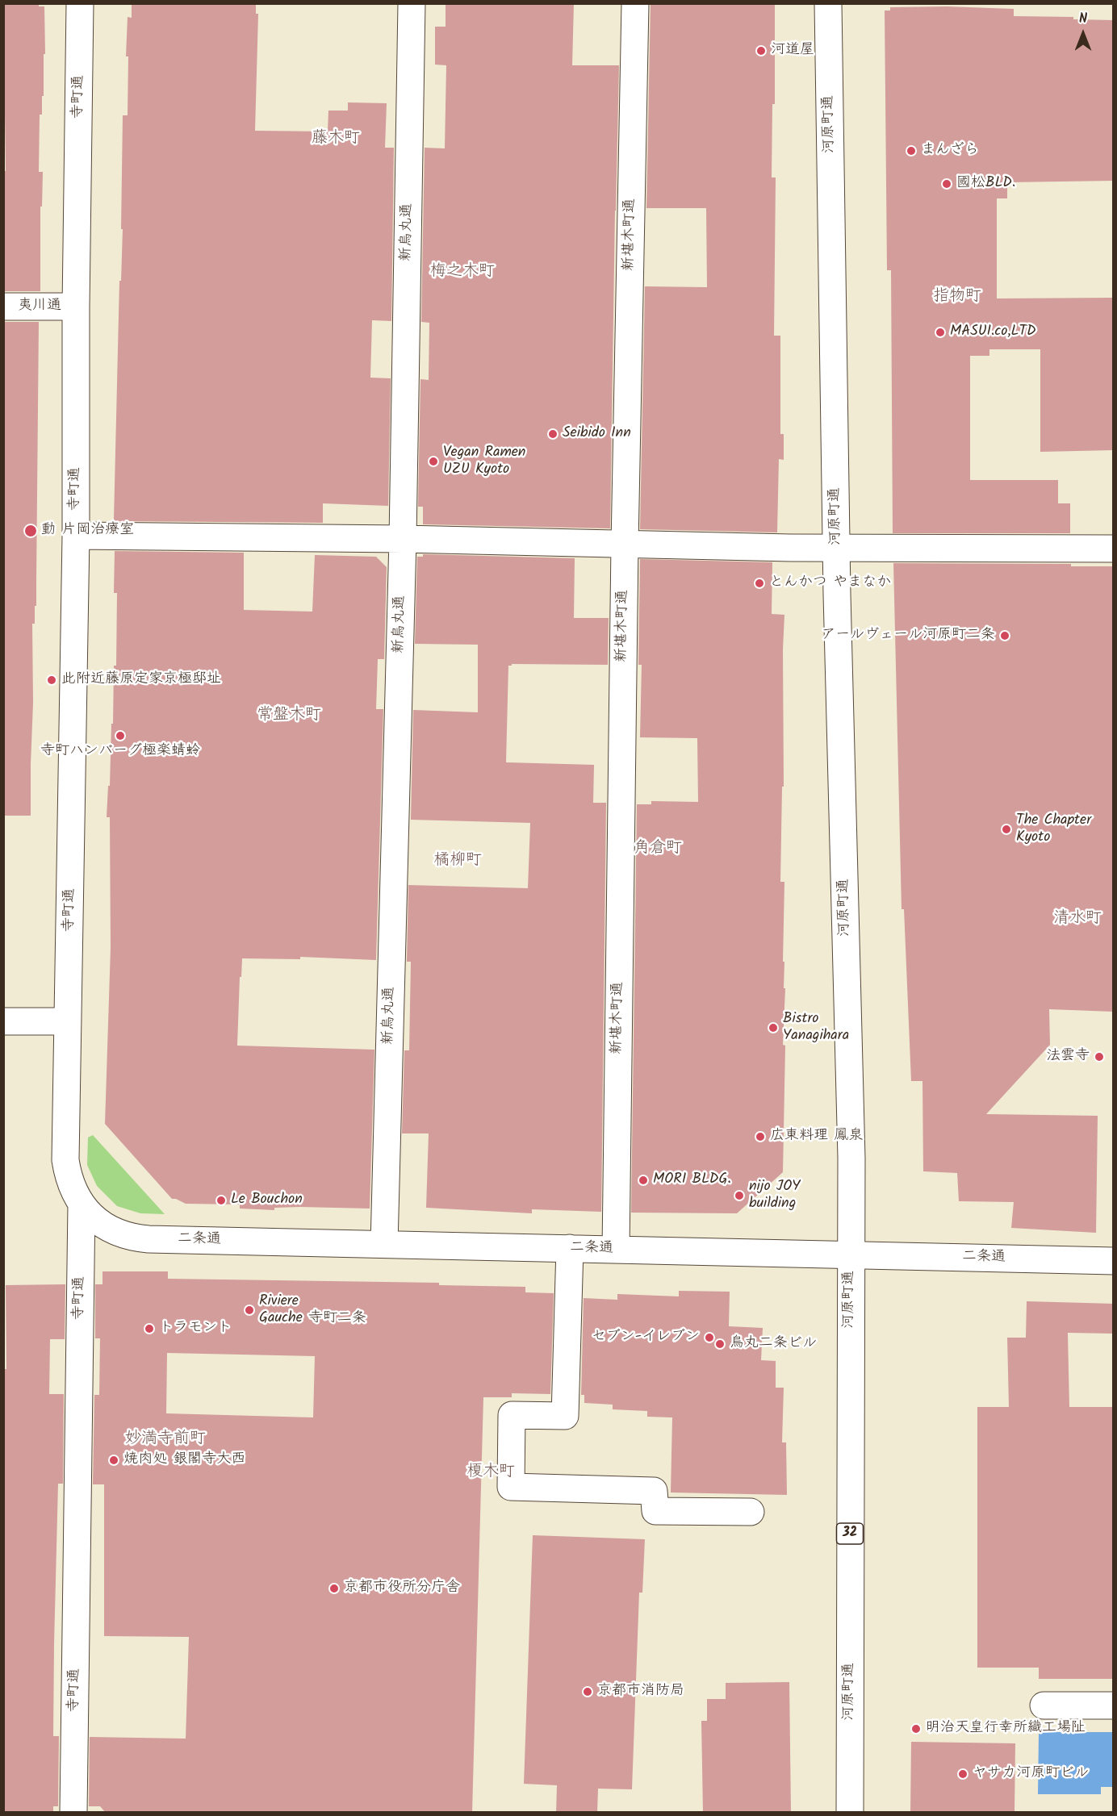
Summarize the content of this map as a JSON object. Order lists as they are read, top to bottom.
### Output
{
  "streets": {
    "street": [
      "寺町通",
      "河原町通",
      "新烏丸通",
      "新堪木町通",
      "夷川通",
      "二条通",
      "32"
    ]
  },
  "crossings": [
    ["寺町通", "夷川通"],
    ["寺町通", "二条通"],
    ["河原町通", "二条通"],
    ["新烏丸通", "二条通"],
    ["新堪木町通", "二条通"]
  ],
  "districts": [
    "藤木町",
    "梅之木町",
    "指物町",
    "常盤木町",
    "角倉町",
    "橘柳町",
    "清水町",
    "妙満寺前町",
    "榎木町"
  ],
  "places": [
    "河道屋",
    "まんざら",
    "國松BLD.",
    "MASUI.co,LTD",
    "Seibido Inn",
    "Vegan Ramen UZU Kyoto",
    "動 片岡治療室",
    "とんかつ やまなか",
    "アールヴェール河原町二条",
    "此附近藤原定家京極邸址",
    "寺町ハンバーグ極楽蜻蛉",
    "The Chapter Kyoto",
    "Bistro Yanagihara",
    "法雲寺",
    "広東料理 鳳泉",
    "MORI BLDG.",
    "nijo JOY building",
    "Le Bouchon",
    "Riviere Gauche 寺町二条",
    "トラモント",
    "セブン-イレブン",
    "烏丸二条ビル",
    "焼肉処 銀閣寺大西",
    "京都市役所分庁舎",
    "京都市消防局",
    "明治天皇行幸所織工場阯",
    "ヤサカ河原町ビル"
  ],
  "north": "top"
}
